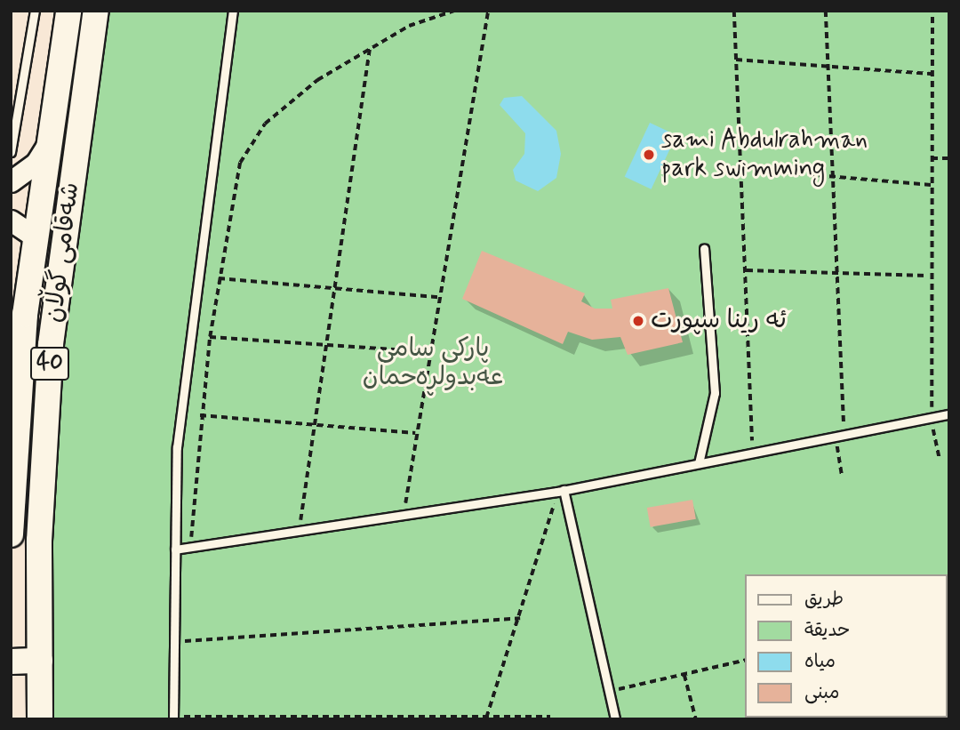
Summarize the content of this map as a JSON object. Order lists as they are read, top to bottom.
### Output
{
  "streets": {
    "main road": ["شەقامی گوڵان", "40"]
  },
  "parks": ["پارکی سامی عەبدولڕەحمان"],
  "places": ["sami Abdulrahman park swimming", "ئه رينا سپورت"],
  "legend": [
    "طريق",
    "حديقة",
    "مياه",
    "مبنى"
  ]
}
